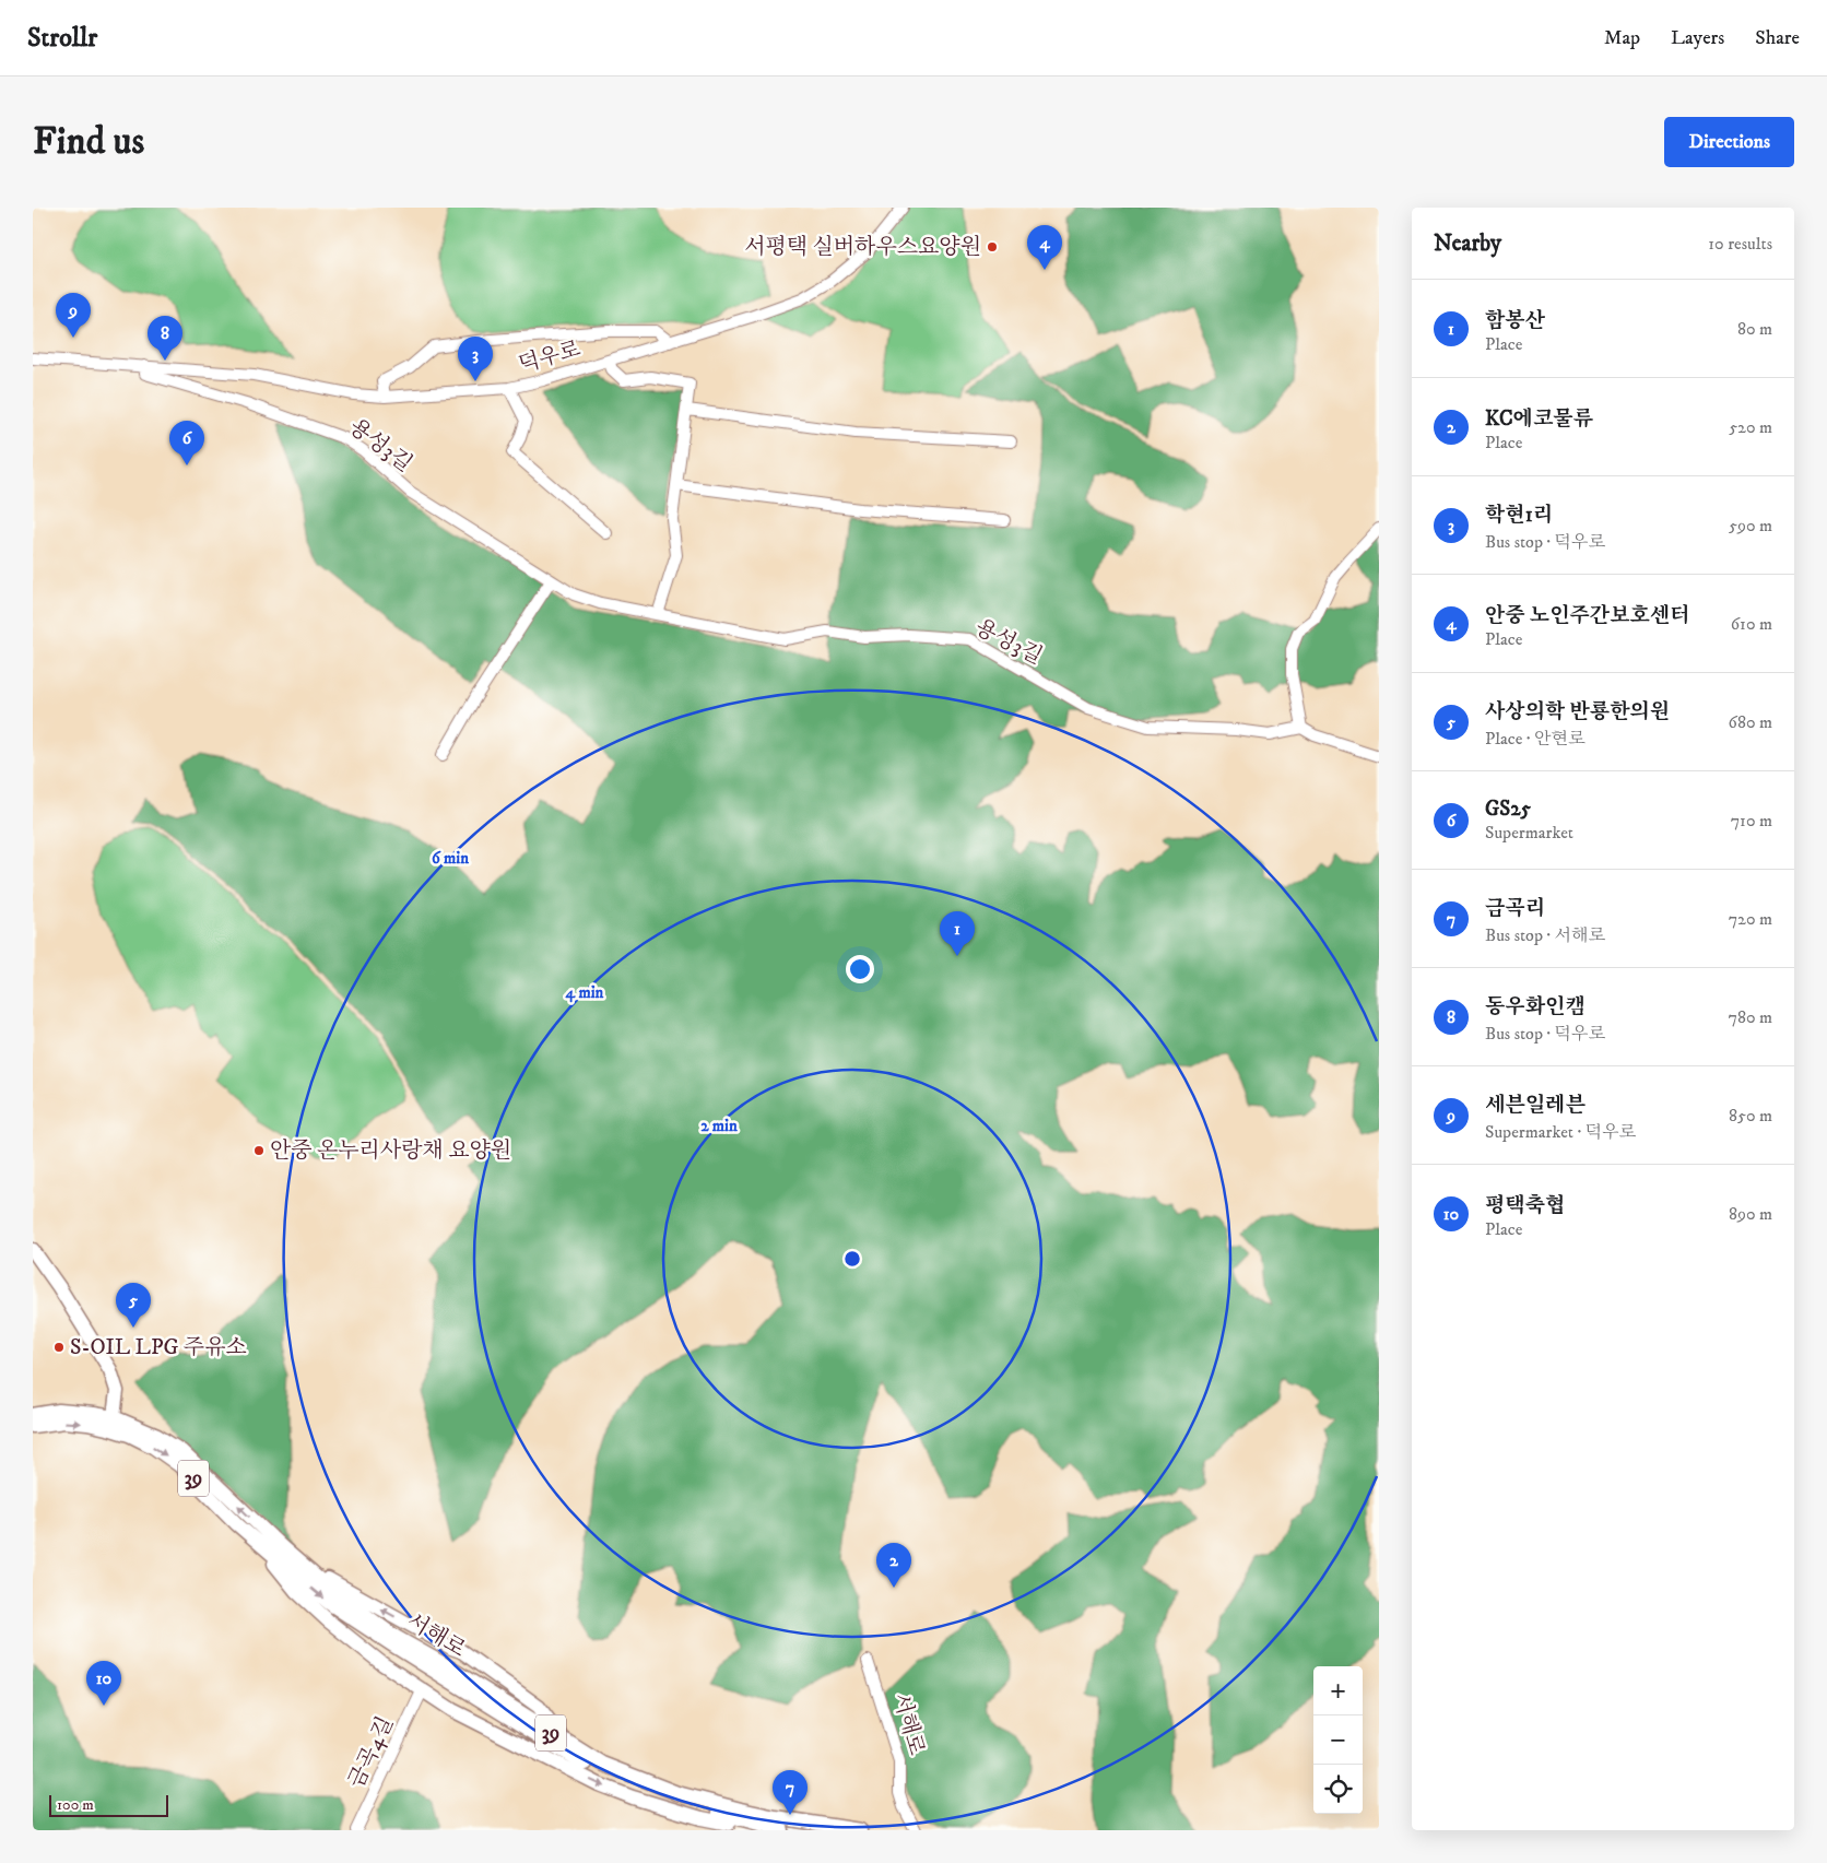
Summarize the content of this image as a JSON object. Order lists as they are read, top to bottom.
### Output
{
  "streets": {
    "main road": ["39", "서해로"],
    "street": ["덕우로", "용성3길", "금곡4길"]
  },
  "crossings": [
    ["덕우로", "용성3길"]
  ],
  "places": ["서평택 실버하우스요양원", "안중 온누리사랑채 요양원", "S-OIL LPG 주유소"],
  "scale_bar": "100 m",
  "page": {
    "header": "Strollr",
    "nav": ["Map", "Layers", "Share"],
    "buttons": "Directions",
    "title": "Find us",
    "heading": ["Nearby", "10 results"],
    "pins": [
      "4",
      "9",
      "8",
      "3",
      "6",
      "1",
      "5",
      "2",
      "10",
      "7"
    ],
    "list": [
      {
        "mark": "1",
        "name": "함봉산",
        "note": "Place",
        "value": "80 m"
      },
      {
        "mark": "2",
        "name": "KC에코물류",
        "note": "Place",
        "value": "520 m"
      },
      {
        "mark": "3",
        "name": "학현1리",
        "note": "Bus stop · 덕우로",
        "value": "590 m"
      },
      {
        "mark": "4",
        "name": "안중 노인주간보호센터",
        "note": "Place",
        "value": "610 m"
      },
      {
        "mark": "5",
        "name": "사상의학 반룡한의원",
        "note": "Place · 안현로",
        "value": "680 m"
      },
      {
        "mark": "6",
        "name": "GS25",
        "note": "Supermarket",
        "value": "710 m"
      },
      {
        "mark": "7",
        "name": "금곡리",
        "note": "Bus stop · 서해로",
        "value": "720 m"
      },
      {
        "mark": "8",
        "name": "동우화인캠",
        "note": "Bus stop · 덕우로",
        "value": "780 m"
      },
      {
        "mark": "9",
        "name": "세븐일레븐",
        "note": "Supermarket · 덕우로",
        "value": "850 m"
      },
      {
        "mark": "10",
        "name": "평택축협",
        "note": "Place",
        "value": "890 m"
      }
    ],
    "map_buttons": ["+", "−"],
    "scale": "100 m"
  },
  "rings": ["6 min", "4 min", "2 min"]
}
